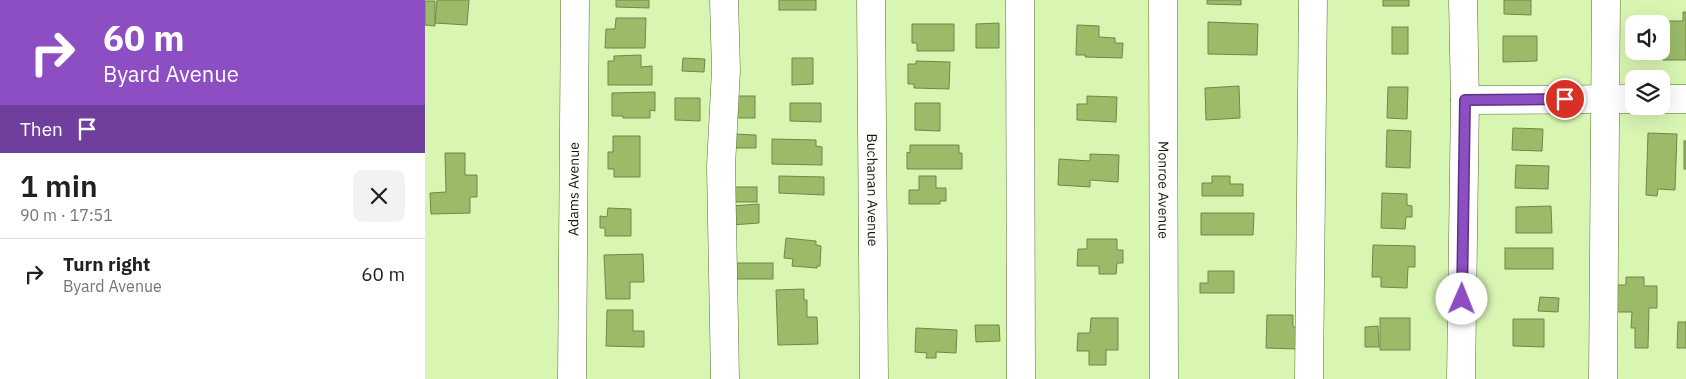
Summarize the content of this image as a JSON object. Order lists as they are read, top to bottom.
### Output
{
  "streets": {
    "street": ["Adams Avenue", "Buchanan Avenue", "Monroe Avenue"]
  },
  "page": {
    "turn": ["60 m", "Byard Avenue"],
    "then": "Then",
    "heading": ["1 min", "90 m · 17:51"],
    "list": [
      {
        "name": "Turn right",
        "note": "Byard Avenue",
        "value": "60 m"
      }
    ]
  }
}
